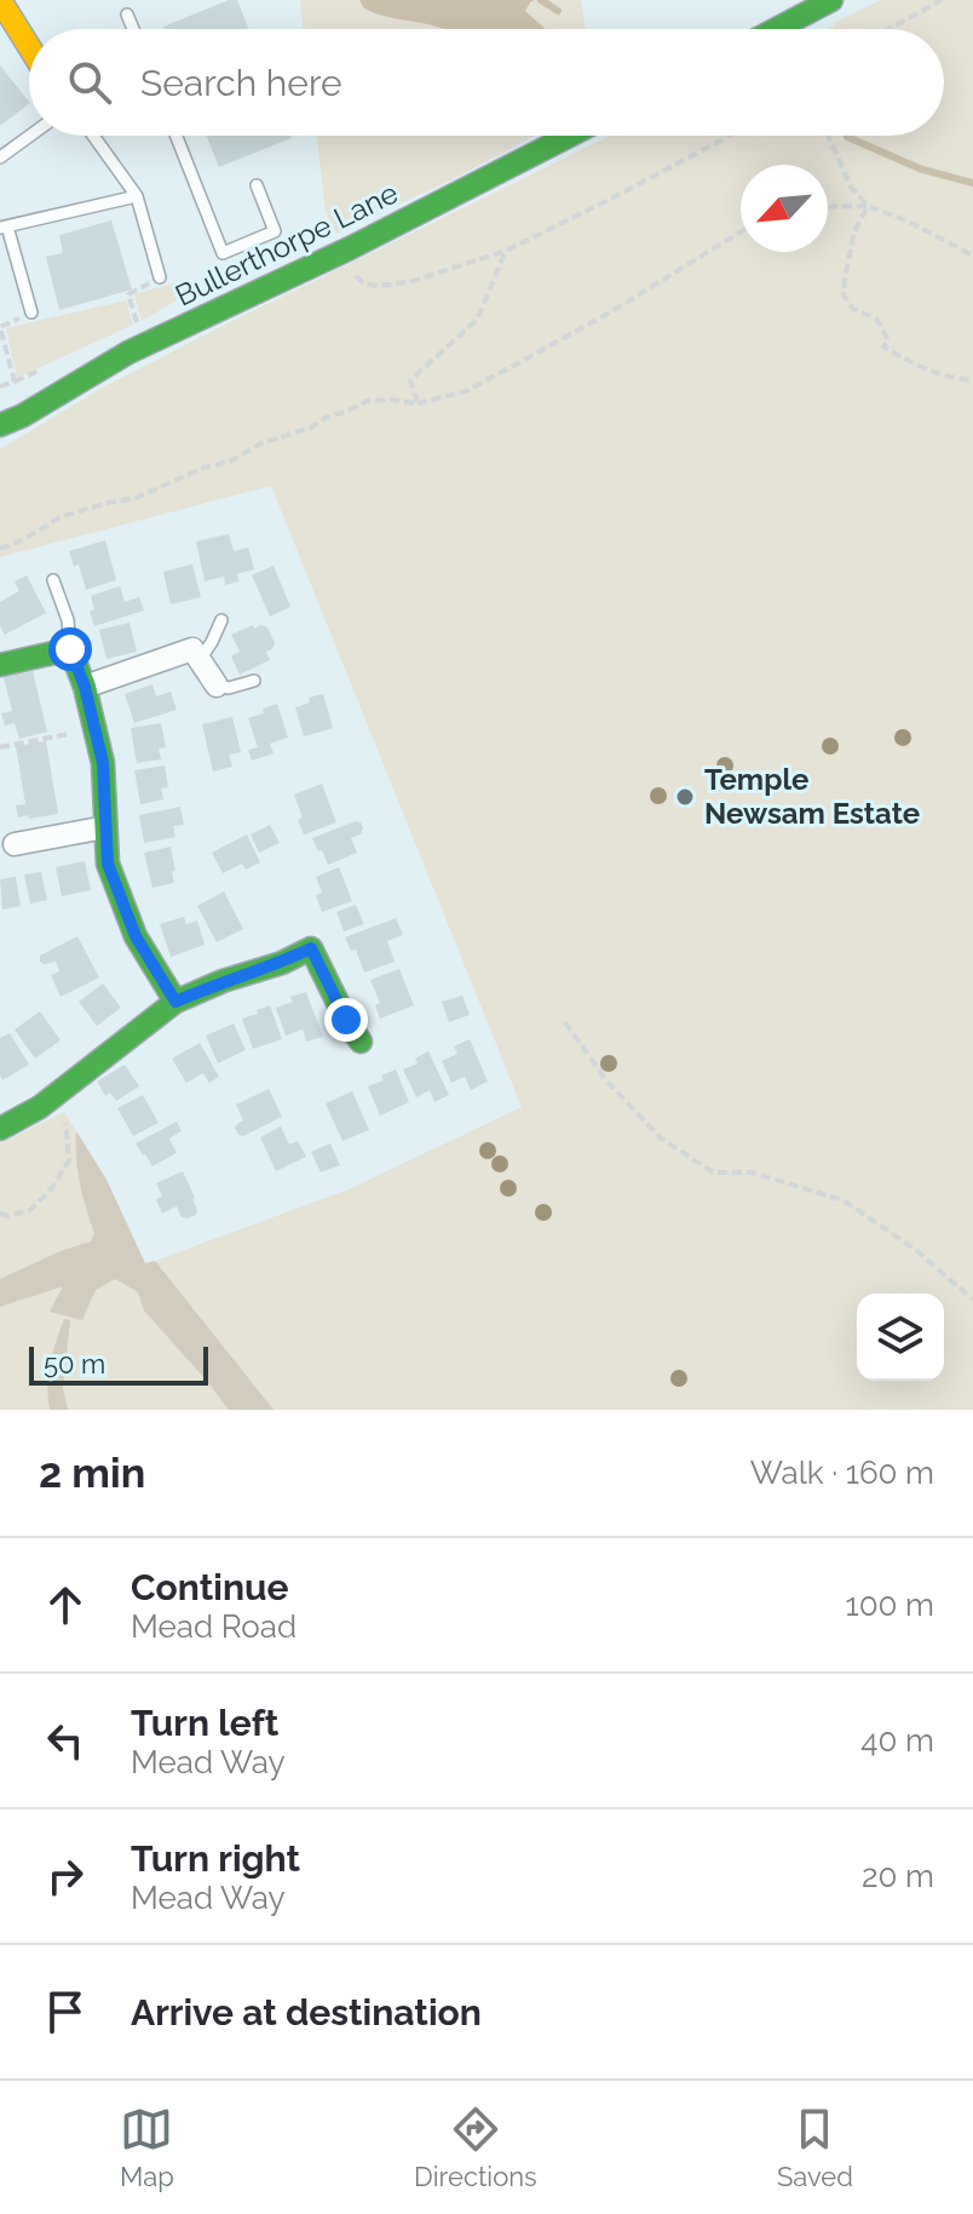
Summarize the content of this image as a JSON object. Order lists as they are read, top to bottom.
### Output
{
  "streets": {
    "street": ["Bullerthorpe Lane"]
  },
  "places": ["Temple Newsam Estate"],
  "scale_bar": "50 m",
  "north": "bottom left",
  "page": {
    "search": "Search here",
    "scale": "50 m",
    "heading": ["2 min", "Walk · 160 m"],
    "list": [
      ["Continue", "Mead Road", "100 m"],
      ["Turn left", "Mead Way", "40 m"],
      ["Turn right", "Mead Way", "20 m"],
      "Arrive at destination"
    ],
    "nav": ["Map", "Directions", "Saved"]
  }
}
